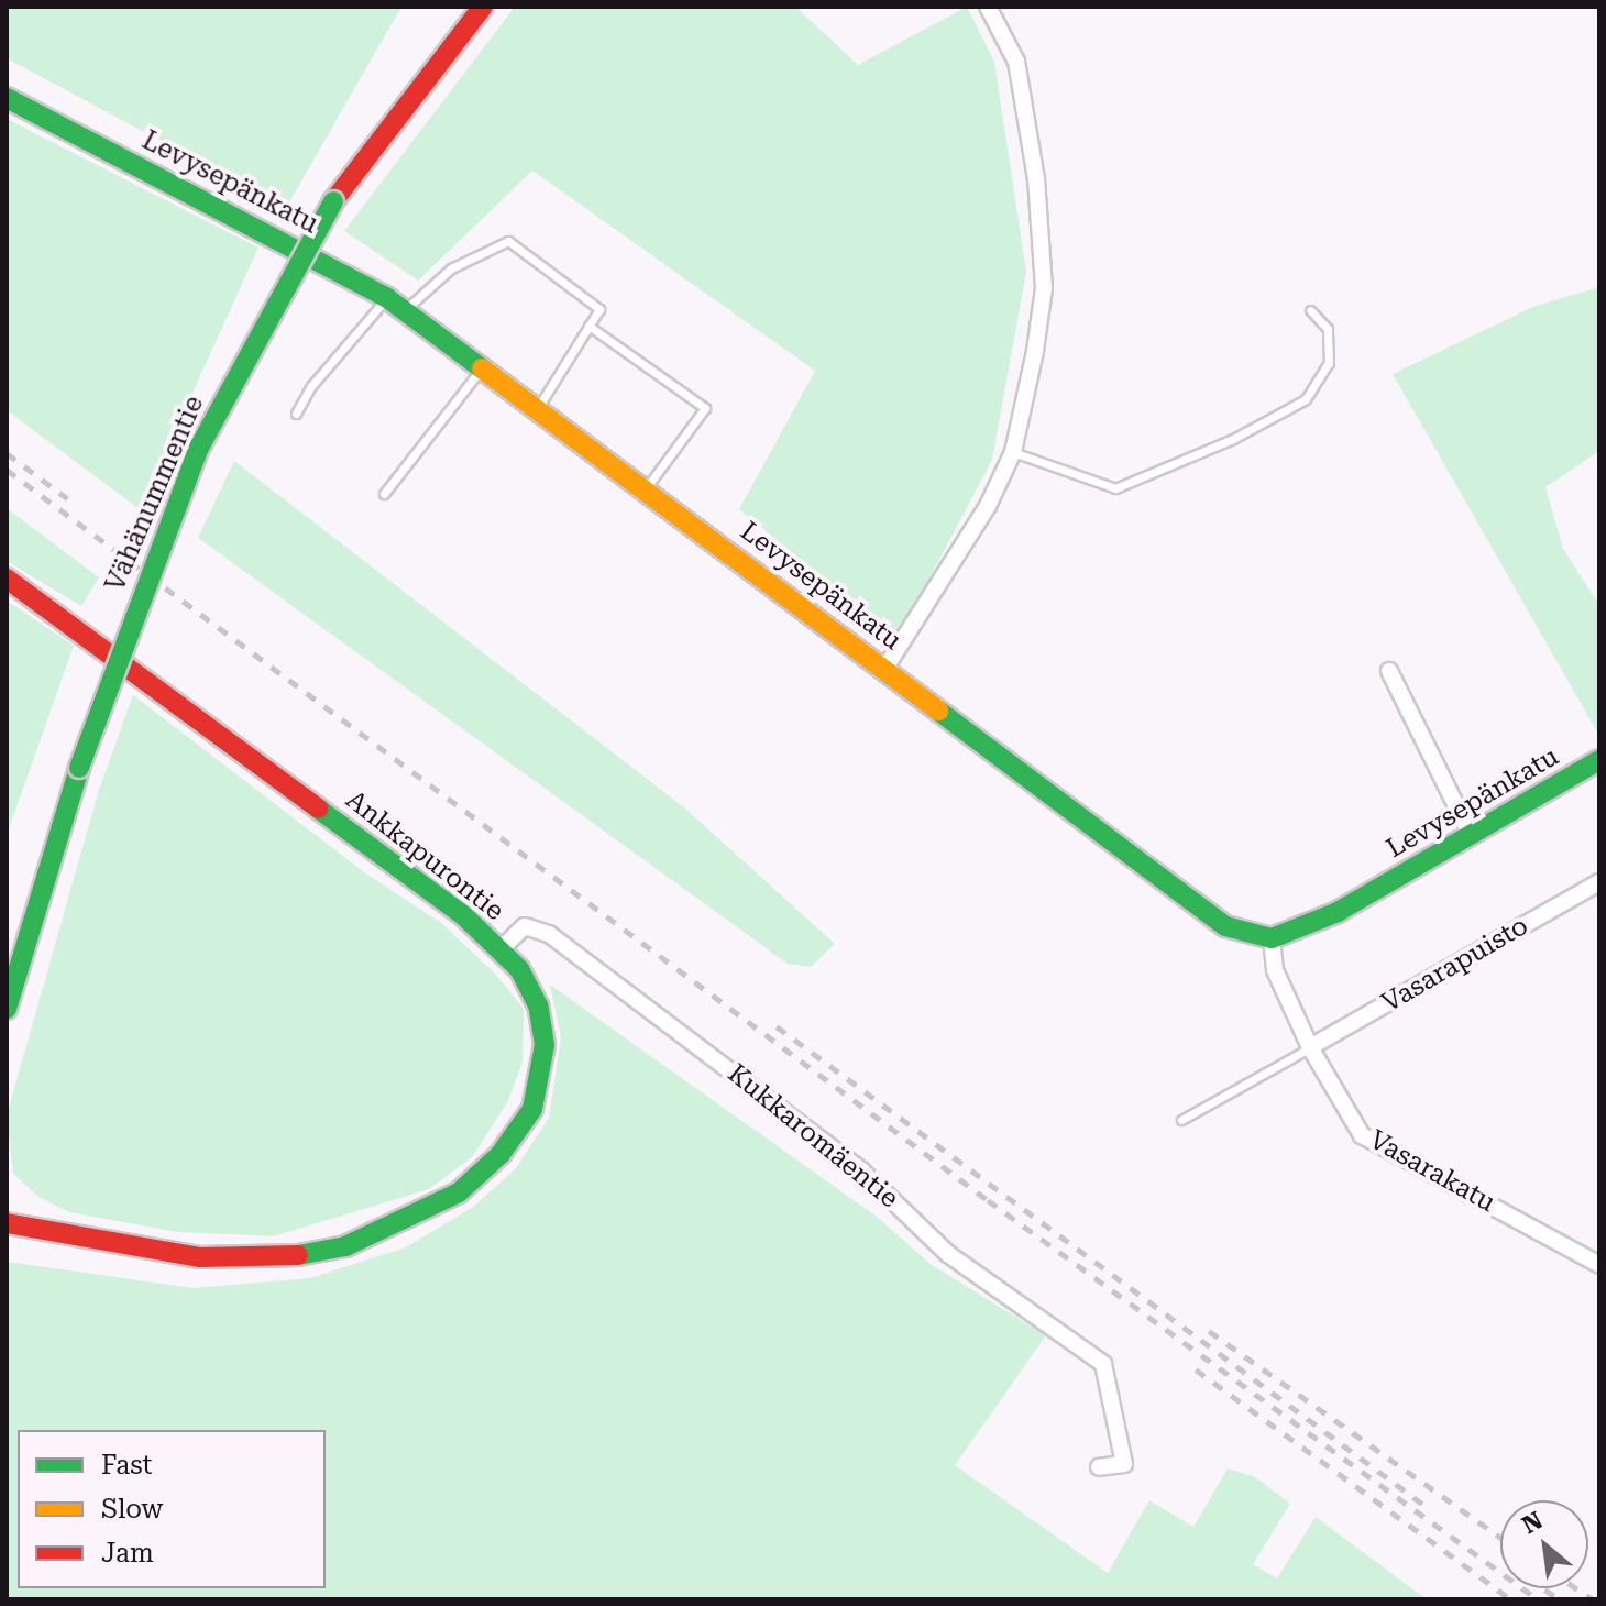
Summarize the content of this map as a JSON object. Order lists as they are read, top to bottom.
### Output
{
  "streets": {
    "street": [
      "Levysepänkatu",
      "Vähänummentie",
      "Ankkapurontie",
      "Vasarapuisto",
      "Kukkaromäentie",
      "Vasarakatu"
    ]
  },
  "crossings": [
    ["Levysepänkatu", "Vasarakatu"],
    ["Ankkapurontie", "Kukkaromäentie"],
    ["Vasarapuisto", "Vasarakatu"]
  ],
  "legend": ["Fast", "Slow", "Jam"],
  "north": "top left"
}
